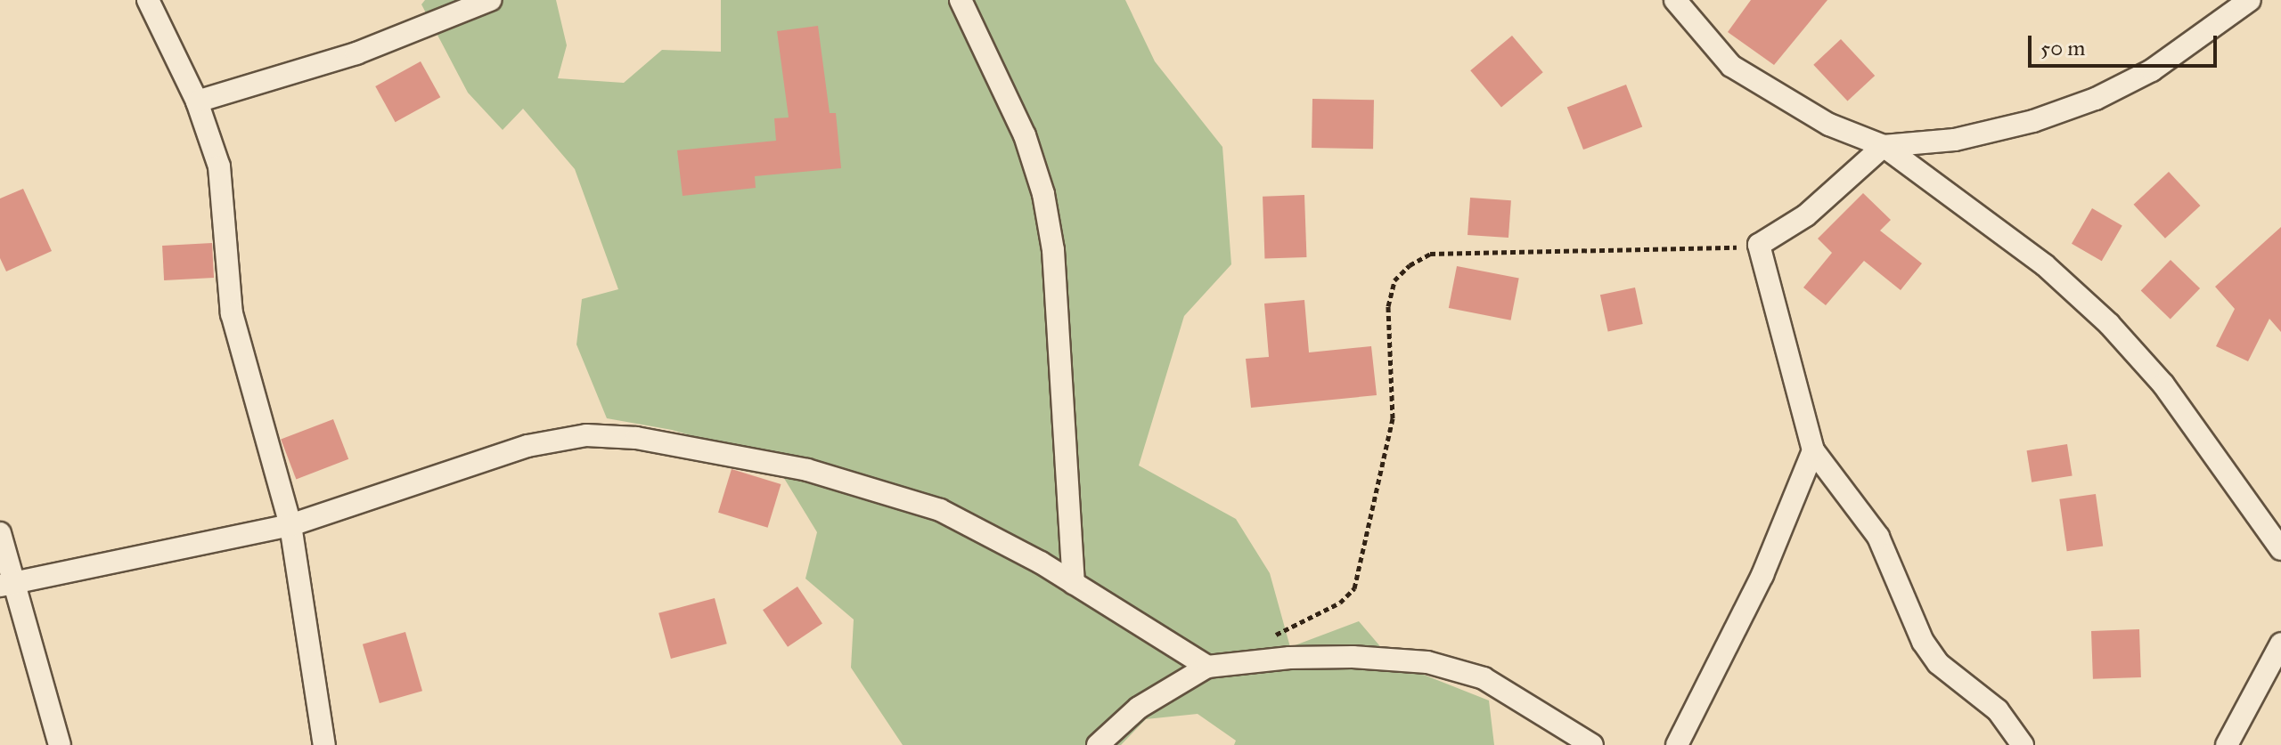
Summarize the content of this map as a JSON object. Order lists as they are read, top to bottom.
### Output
{
  "scale_bar": "50 m"
}
